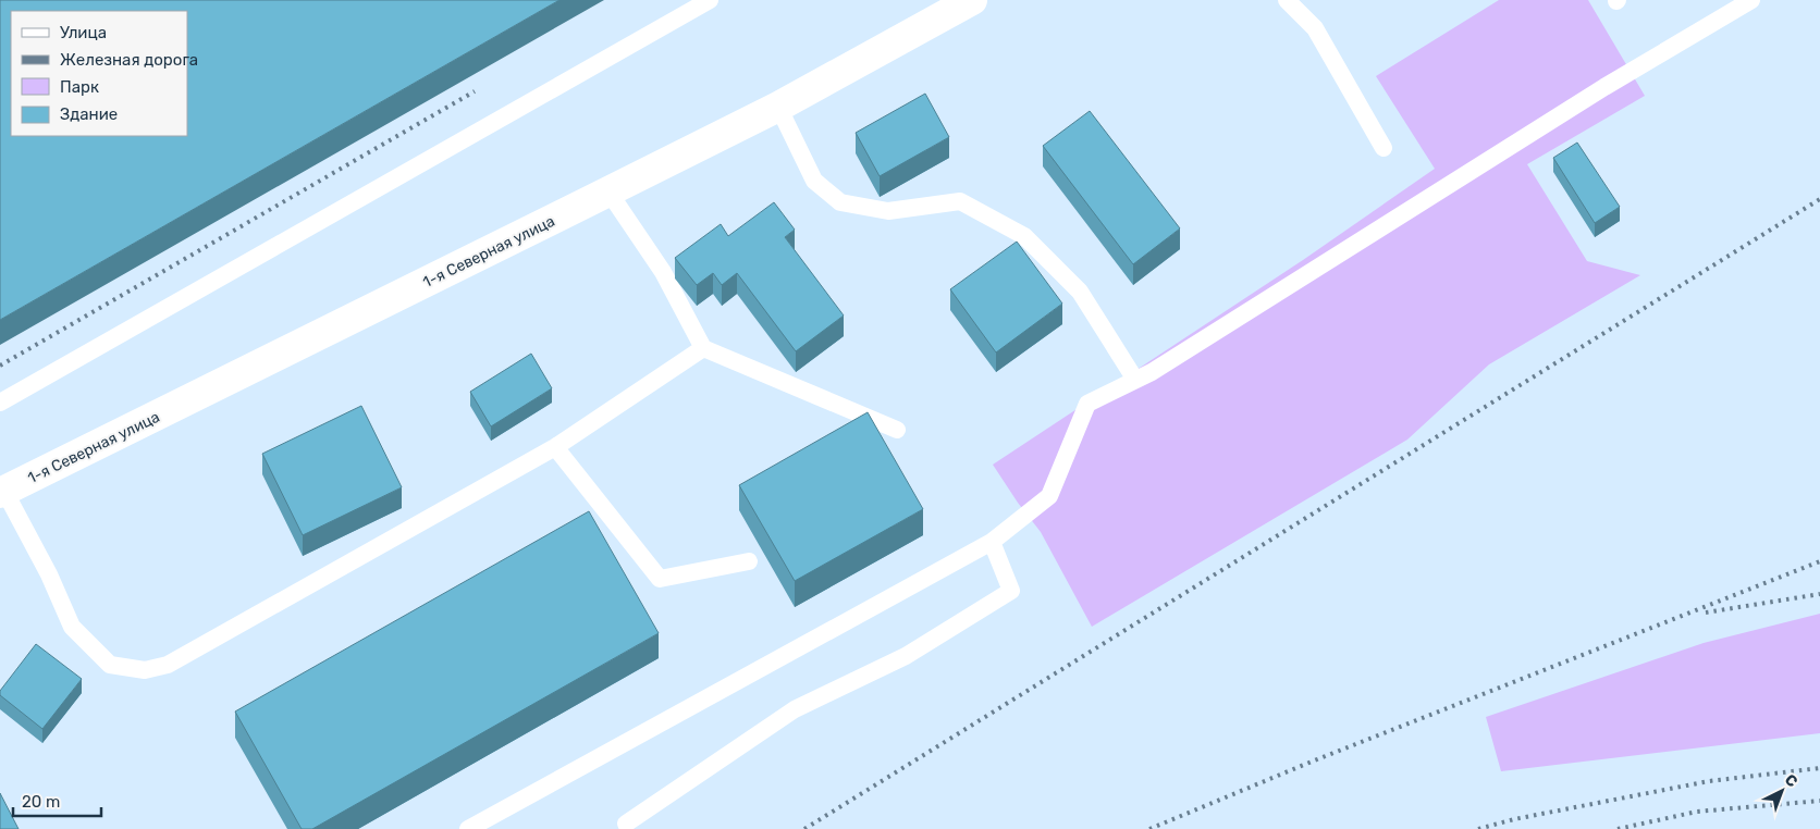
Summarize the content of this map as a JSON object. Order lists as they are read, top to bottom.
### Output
{
  "streets": {
    "street": ["1-я Северная улица"]
  },
  "legend": [
    "Улица",
    "Железная дорога",
    "Парк",
    "Здание"
  ],
  "scale_bar": "20 m",
  "north": "top right"
}
